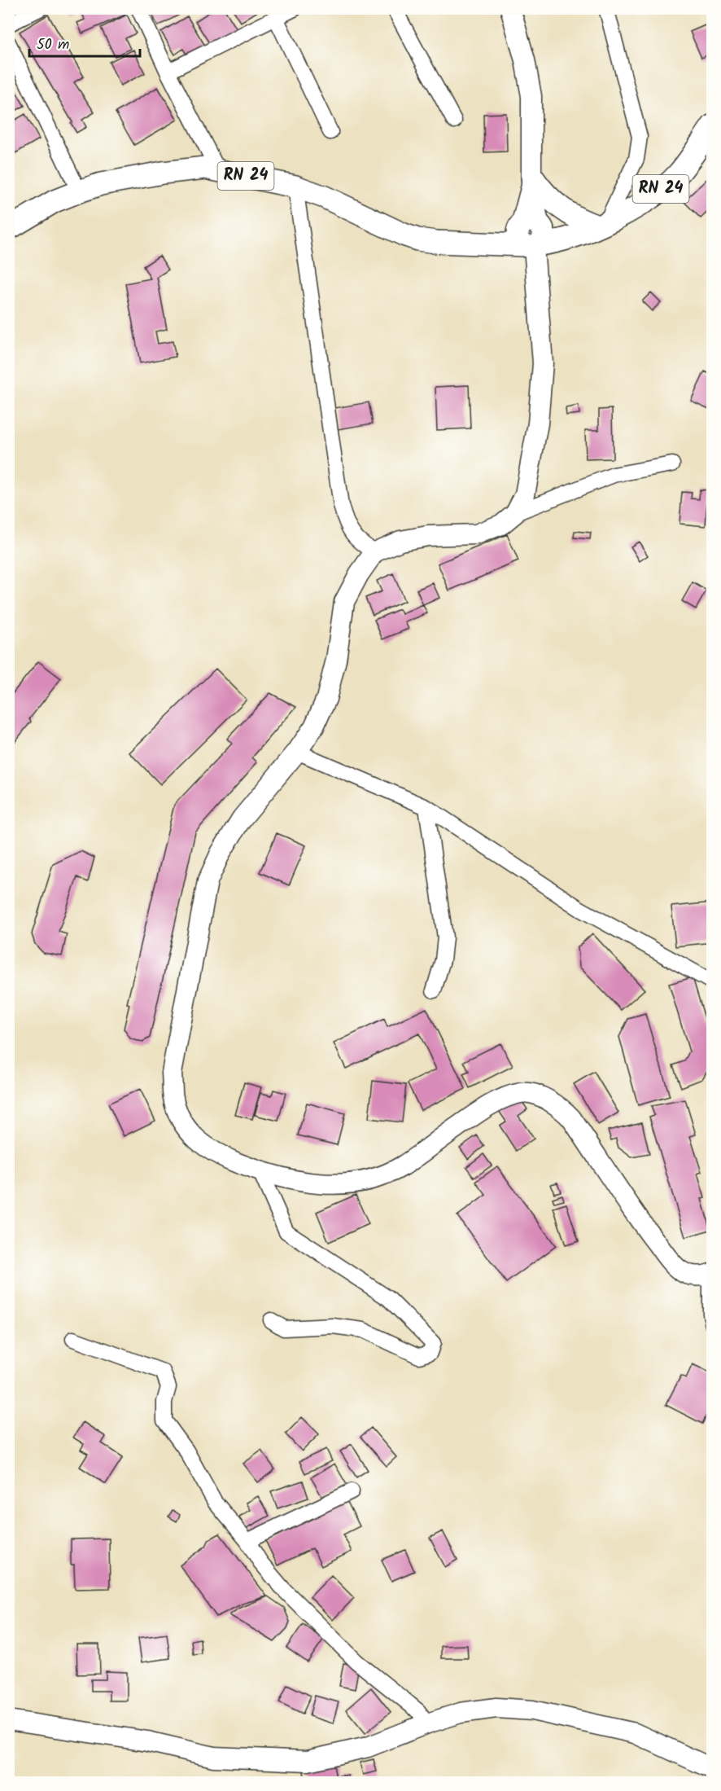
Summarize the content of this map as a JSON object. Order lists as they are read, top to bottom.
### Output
{
  "streets": {
    "main road": ["RN 24"]
  },
  "scale_bar": "50 m"
}
